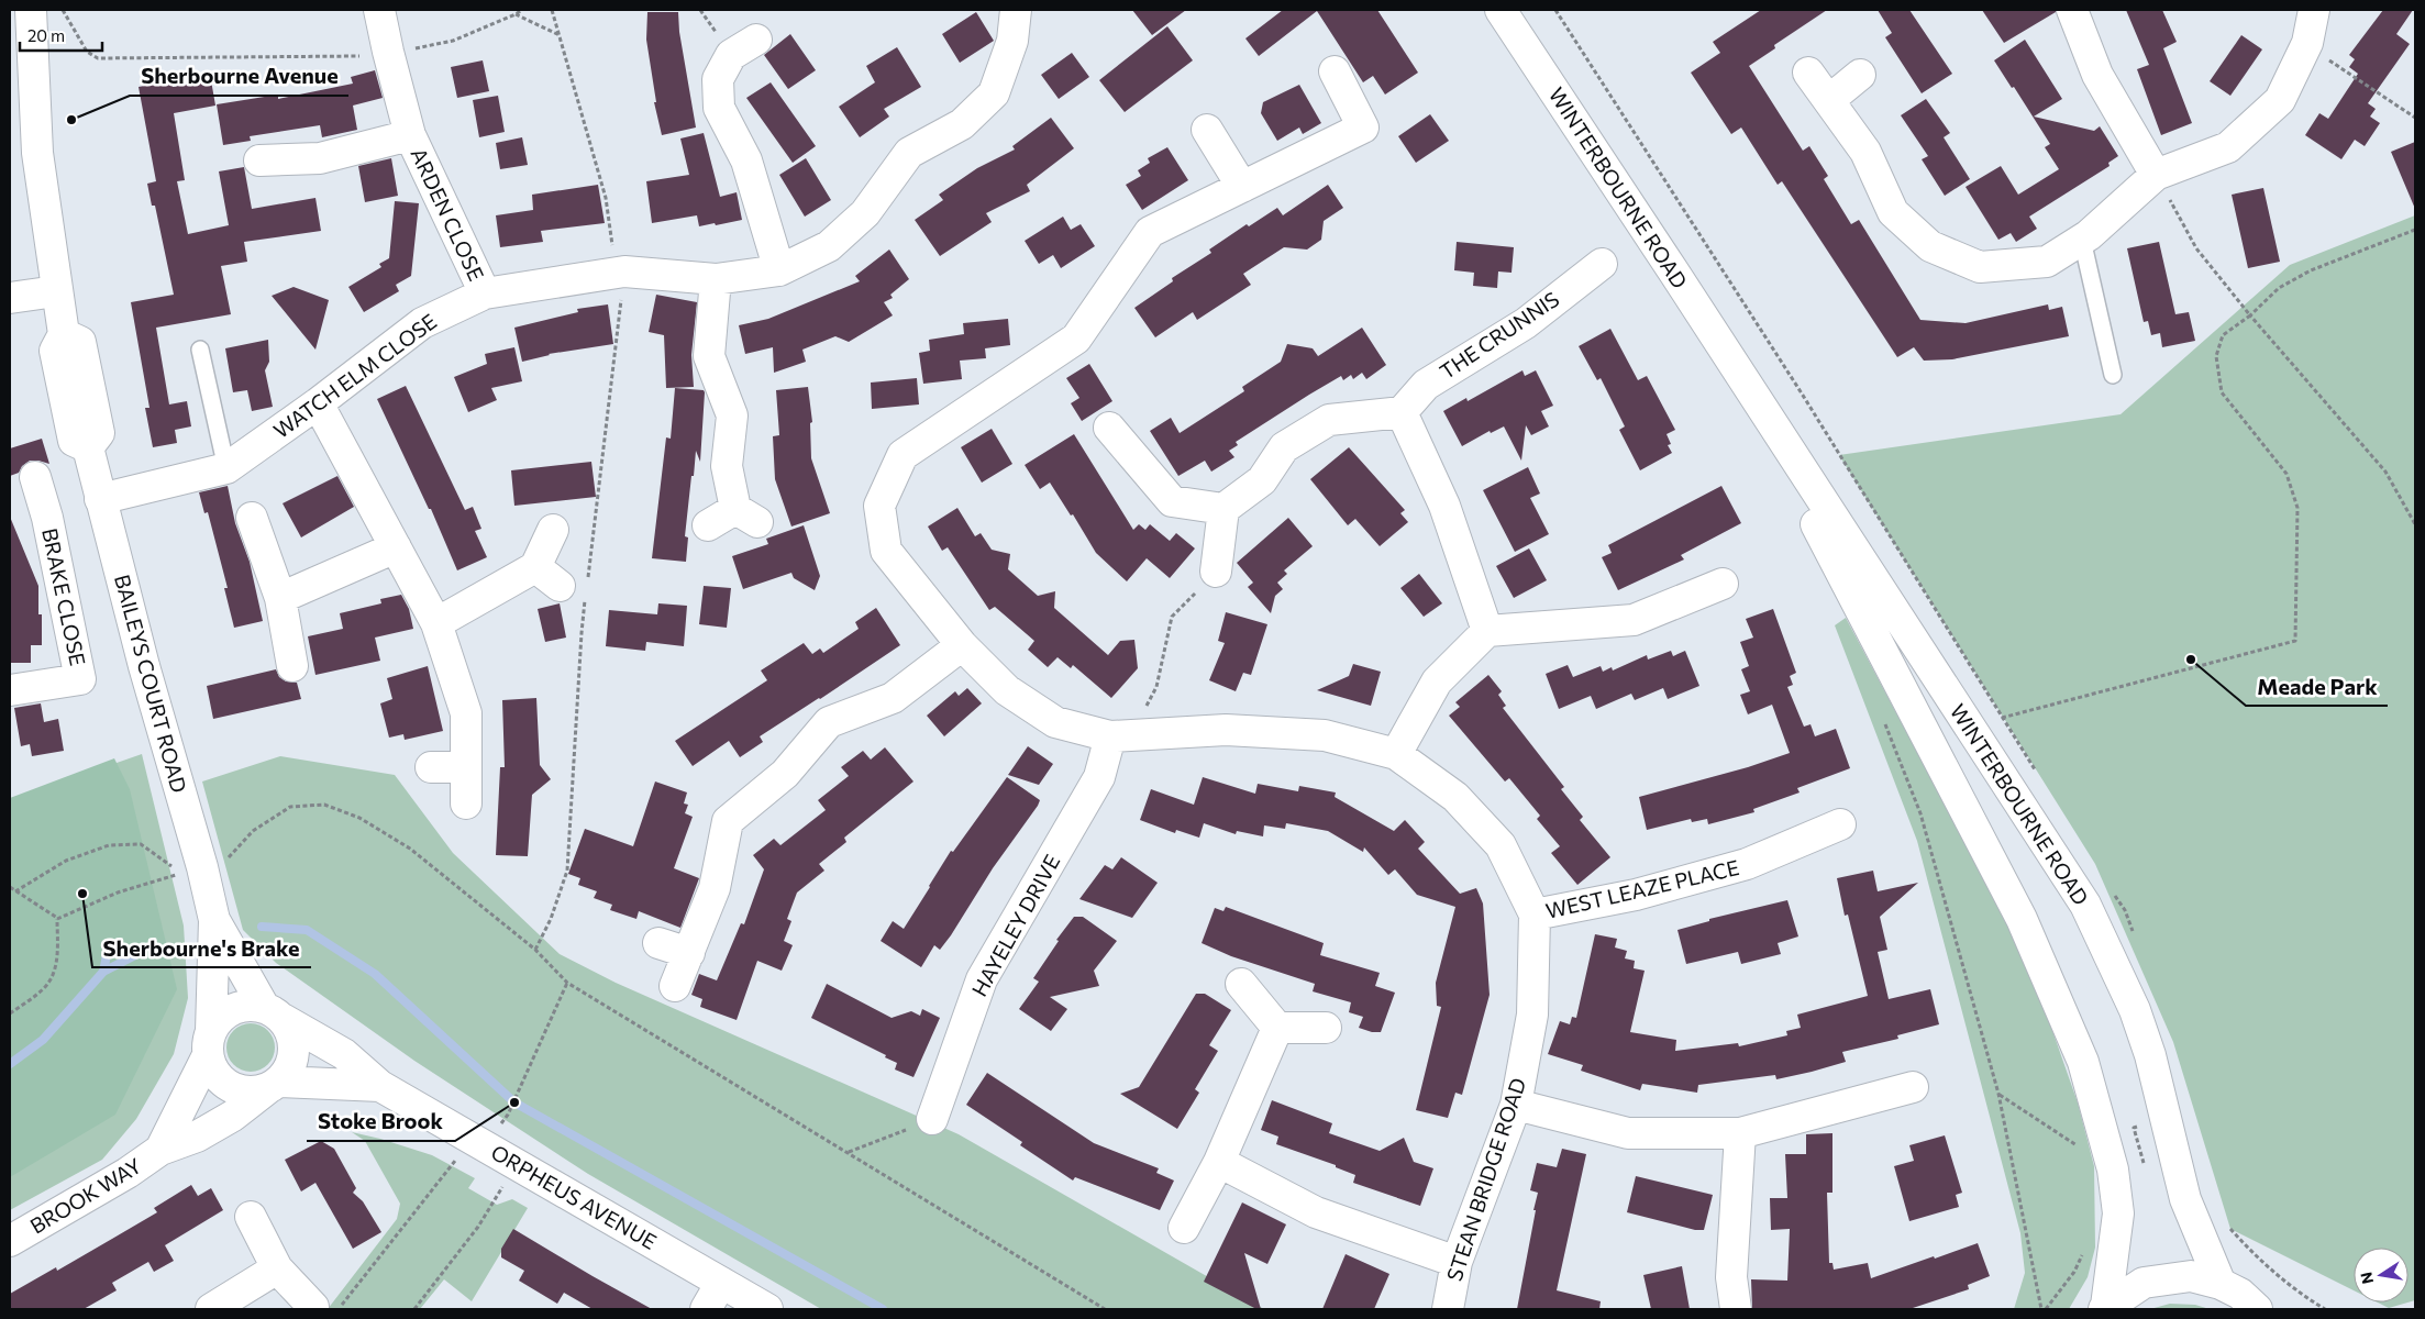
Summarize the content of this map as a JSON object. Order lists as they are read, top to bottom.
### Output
{
  "streets": {
    "street": [
      "WINTERBOURNE ROAD",
      "ARDEN CLOSE",
      "THE CRUNNIS",
      "WATCH ELM CLOSE",
      "BRAKE CLOSE",
      "BAILEYS COURT ROAD",
      "WEST LEAZE PLACE",
      "HAYELEY DRIVE",
      "STEAN BRIDGE ROAD",
      "BROOK WAY",
      "ORPHEUS AVENUE"
    ]
  },
  "crossings": [
    ["ARDEN CLOSE", "WATCH ELM CLOSE"],
    ["WATCH ELM CLOSE", "BAILEYS COURT ROAD"],
    ["BAILEYS COURT ROAD", "BROOK WAY"],
    ["BAILEYS COURT ROAD", "ORPHEUS AVENUE"],
    ["WEST LEAZE PLACE", "STEAN BRIDGE ROAD"],
    ["HAYELEY DRIVE", "STEAN BRIDGE ROAD"],
    ["BROOK WAY", "ORPHEUS AVENUE"]
  ],
  "places": [
    "Sherbourne Avenue",
    "Meade Park",
    "Sherbourne's Brake",
    "Stoke Brook"
  ],
  "scale_bar": "20 m",
  "north": "left"
}
